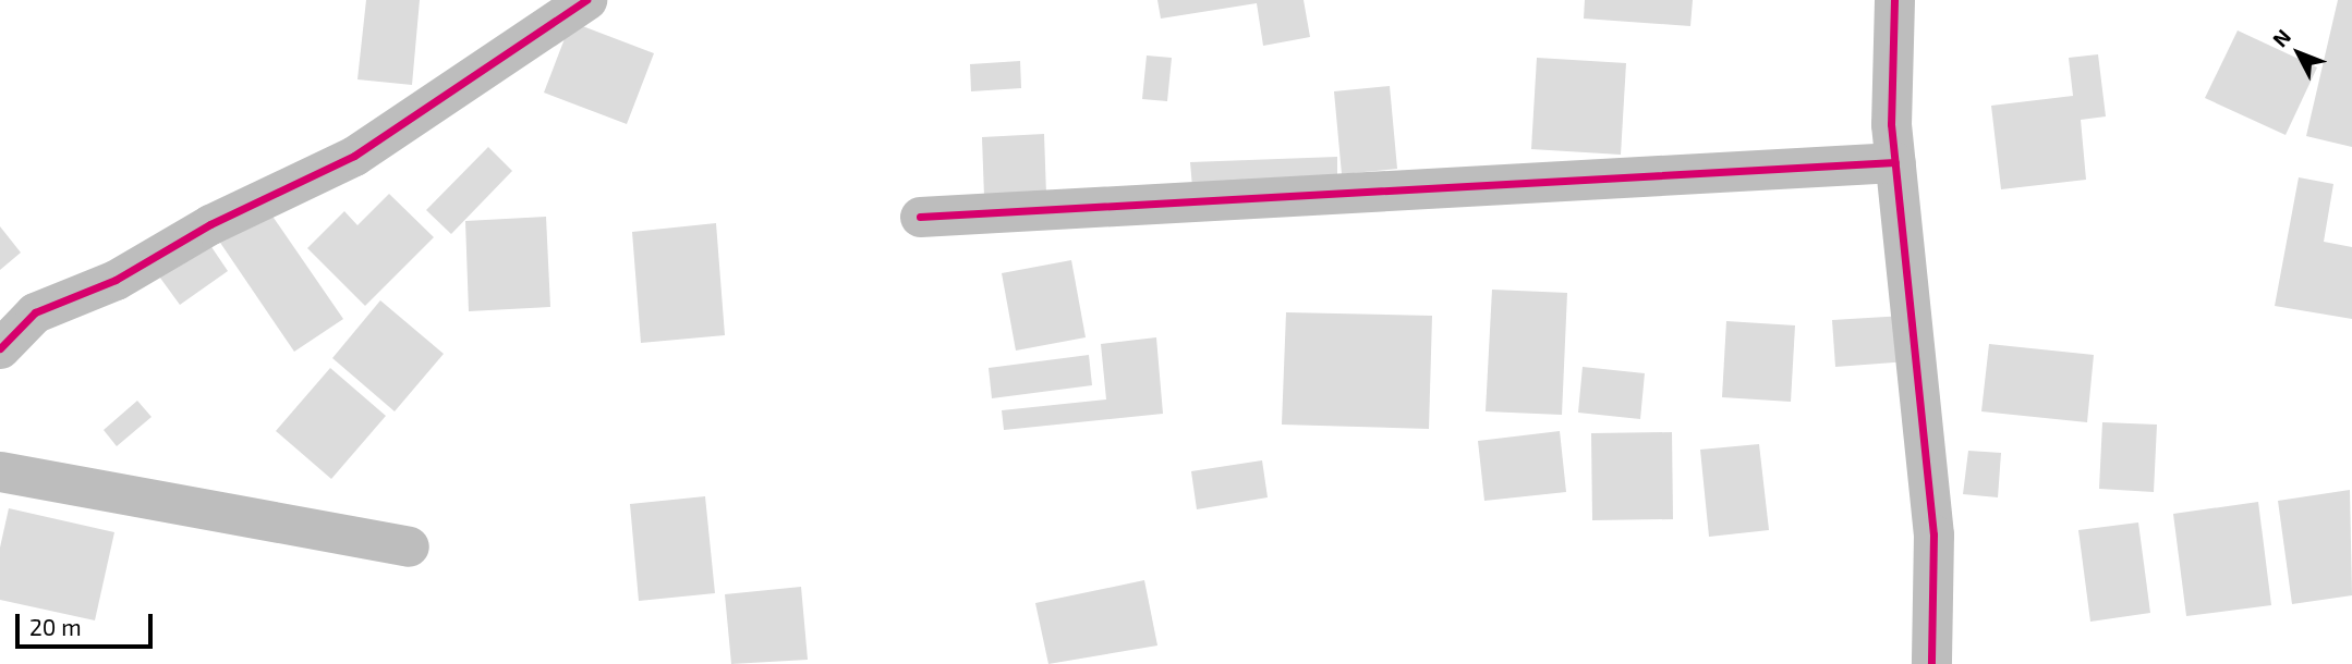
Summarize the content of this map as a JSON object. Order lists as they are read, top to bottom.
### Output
{
  "scale_bar": "20 m",
  "north": "top left"
}
